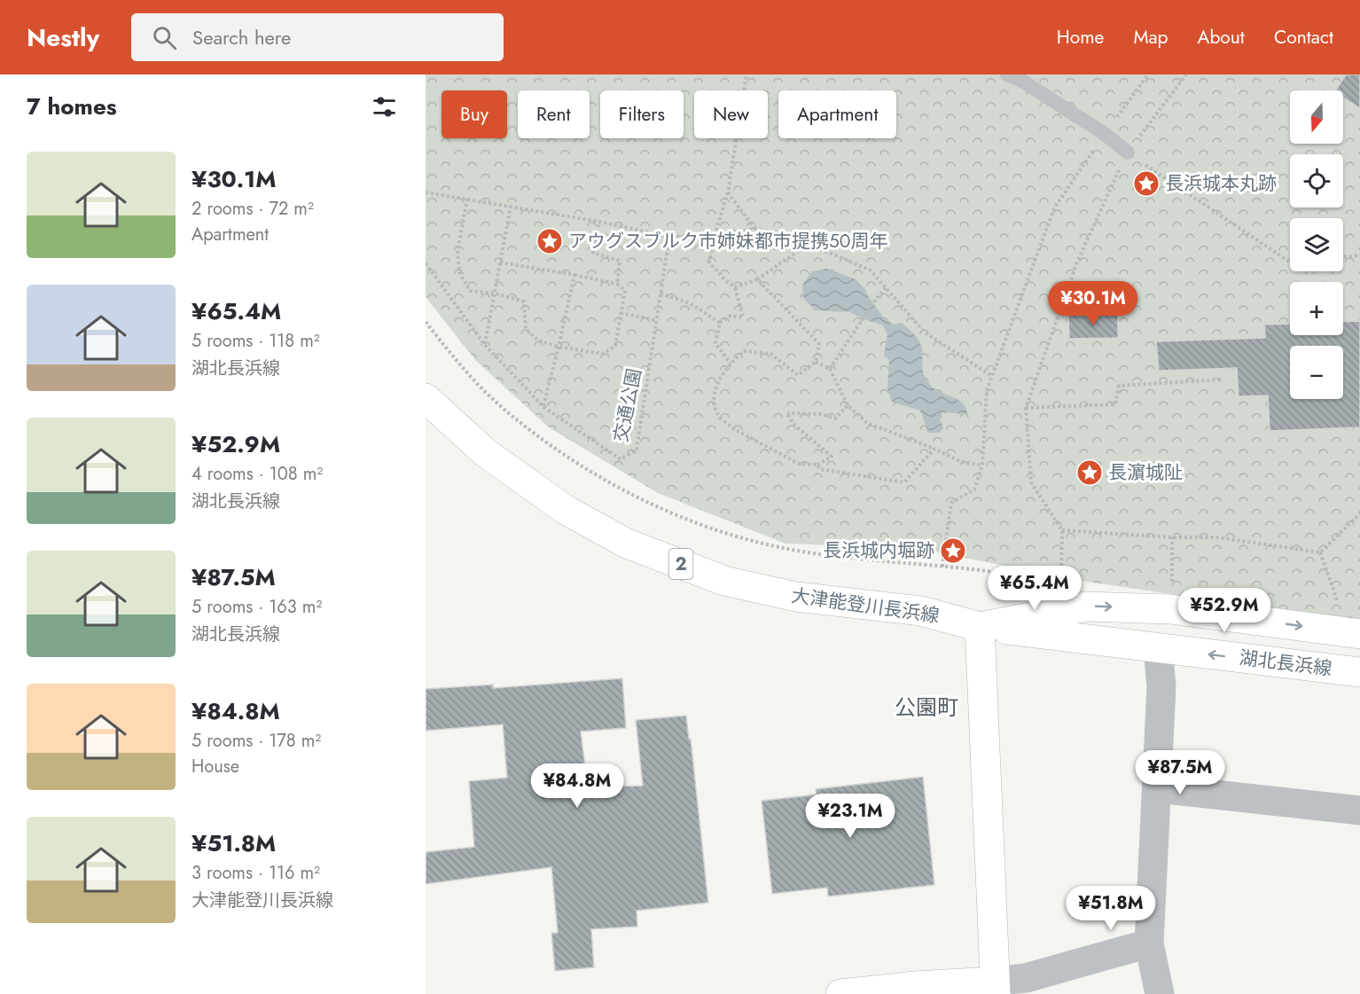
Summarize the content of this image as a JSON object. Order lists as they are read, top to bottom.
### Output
{
  "streets": {
    "main road": ["2", "大津能登川長浜線", "湖北長浜線"],
    "path": ["交通公園"]
  },
  "crossings": [
    ["大津能登川長浜線", "湖北長浜線"]
  ],
  "districts": ["公園町"],
  "places": {
    "place": [
      "長浜城本丸跡",
      "アウグスブルク市姉妹都市提携50周年",
      "長濵城阯",
      "長浜城内堀跡"
    ]
  },
  "north": "bottom",
  "page": {
    "header": "Nestly",
    "search": "Search here",
    "nav": [
      "Home",
      "Map",
      "About",
      "Contact"
    ],
    "heading": "7 homes",
    "map_buttons": ["+", "−"],
    "chip": [
      "Buy",
      "Rent",
      "Filters",
      "New",
      "Apartment"
    ],
    "list": [
      {
        "name": "¥30.1M",
        "note": "2 rooms · 72 m² · Apartment"
      },
      {
        "name": "¥65.4M",
        "note": "5 rooms · 118 m² · 湖北長浜線"
      },
      {
        "name": "¥52.9M",
        "note": "4 rooms · 108 m² · 湖北長浜線"
      },
      {
        "name": "¥87.5M",
        "note": "5 rooms · 163 m² · 湖北長浜線"
      },
      {
        "name": "¥84.8M",
        "note": "5 rooms · 178 m² · House"
      },
      {
        "name": "¥51.8M",
        "note": "3 rooms · 116 m² · 大津能登川長浜線"
      }
    ],
    "price": [
      "¥30.1M",
      "¥65.4M",
      "¥52.9M",
      "¥87.5M",
      "¥84.8M",
      "¥23.1M",
      "¥51.8M"
    ]
  }
}
